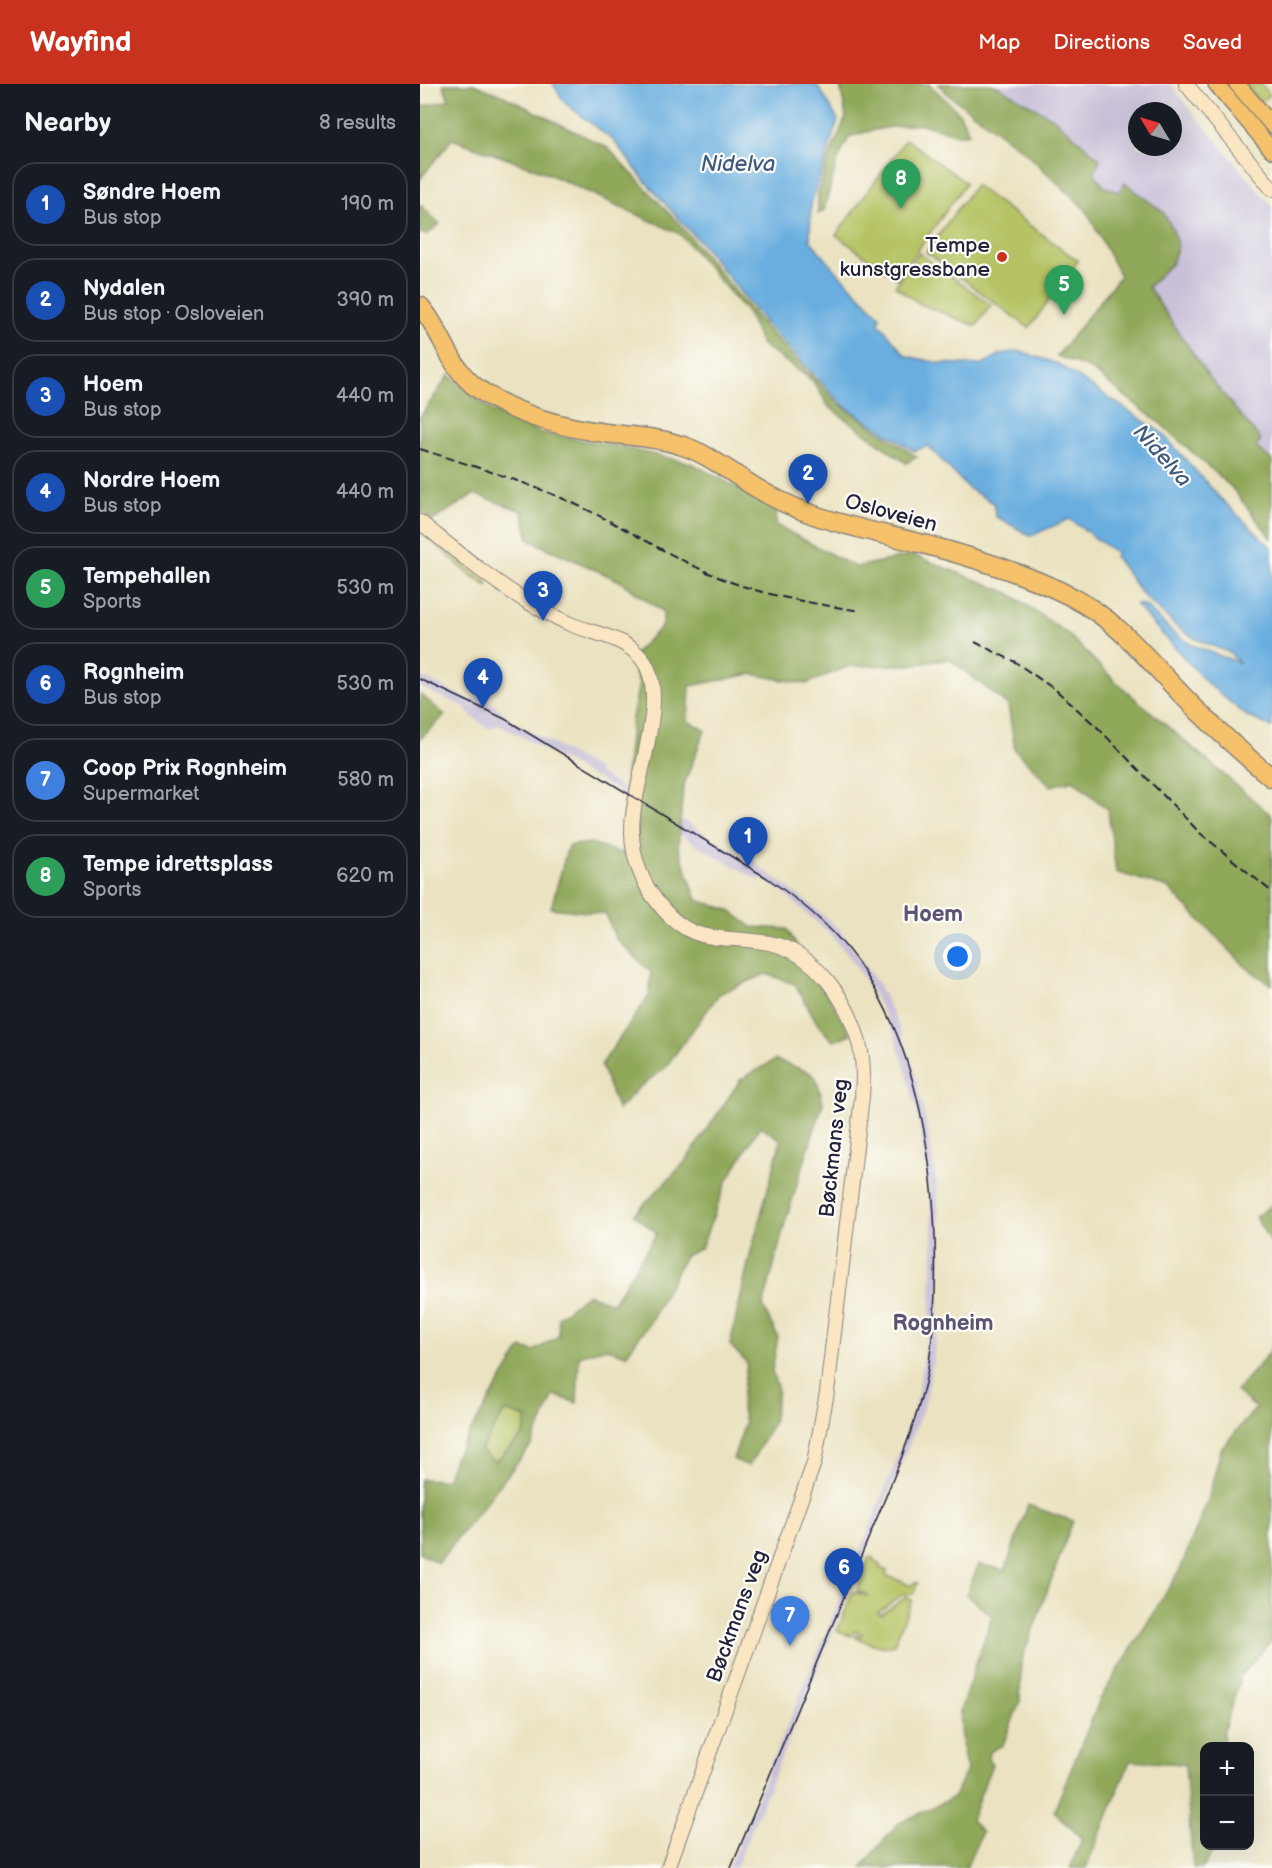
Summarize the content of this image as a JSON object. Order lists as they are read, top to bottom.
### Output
{
  "streets": {
    "highway": ["Osloveien"],
    "main road": ["Bøckmans veg"]
  },
  "districts": ["Hoem", "Rognheim"],
  "water": ["Nidelva"],
  "places": ["Tempe kunstgressbane"],
  "north": "top left",
  "page": {
    "header": "Wayfind",
    "nav": ["Map", "Directions", "Saved"],
    "heading": ["Nearby", "8 results"],
    "pins": [
      "8",
      "5",
      "2",
      "3",
      "4",
      "1",
      "6",
      "7"
    ],
    "list": [
      {
        "mark": "1",
        "name": "Søndre Hoem",
        "note": "Bus stop",
        "value": "190 m"
      },
      {
        "mark": "2",
        "name": "Nydalen",
        "note": "Bus stop · Osloveien",
        "value": "390 m"
      },
      {
        "mark": "3",
        "name": "Hoem",
        "note": "Bus stop",
        "value": "440 m"
      },
      {
        "mark": "4",
        "name": "Nordre Hoem",
        "note": "Bus stop",
        "value": "440 m"
      },
      {
        "mark": "5",
        "name": "Tempehallen",
        "note": "Sports",
        "value": "530 m"
      },
      {
        "mark": "6",
        "name": "Rognheim",
        "note": "Bus stop",
        "value": "530 m"
      },
      {
        "mark": "7",
        "name": "Coop Prix Rognheim",
        "note": "Supermarket",
        "value": "580 m"
      },
      {
        "mark": "8",
        "name": "Tempe idrettsplass",
        "note": "Sports",
        "value": "620 m"
      }
    ],
    "map_buttons": ["+", "−"]
  }
}
